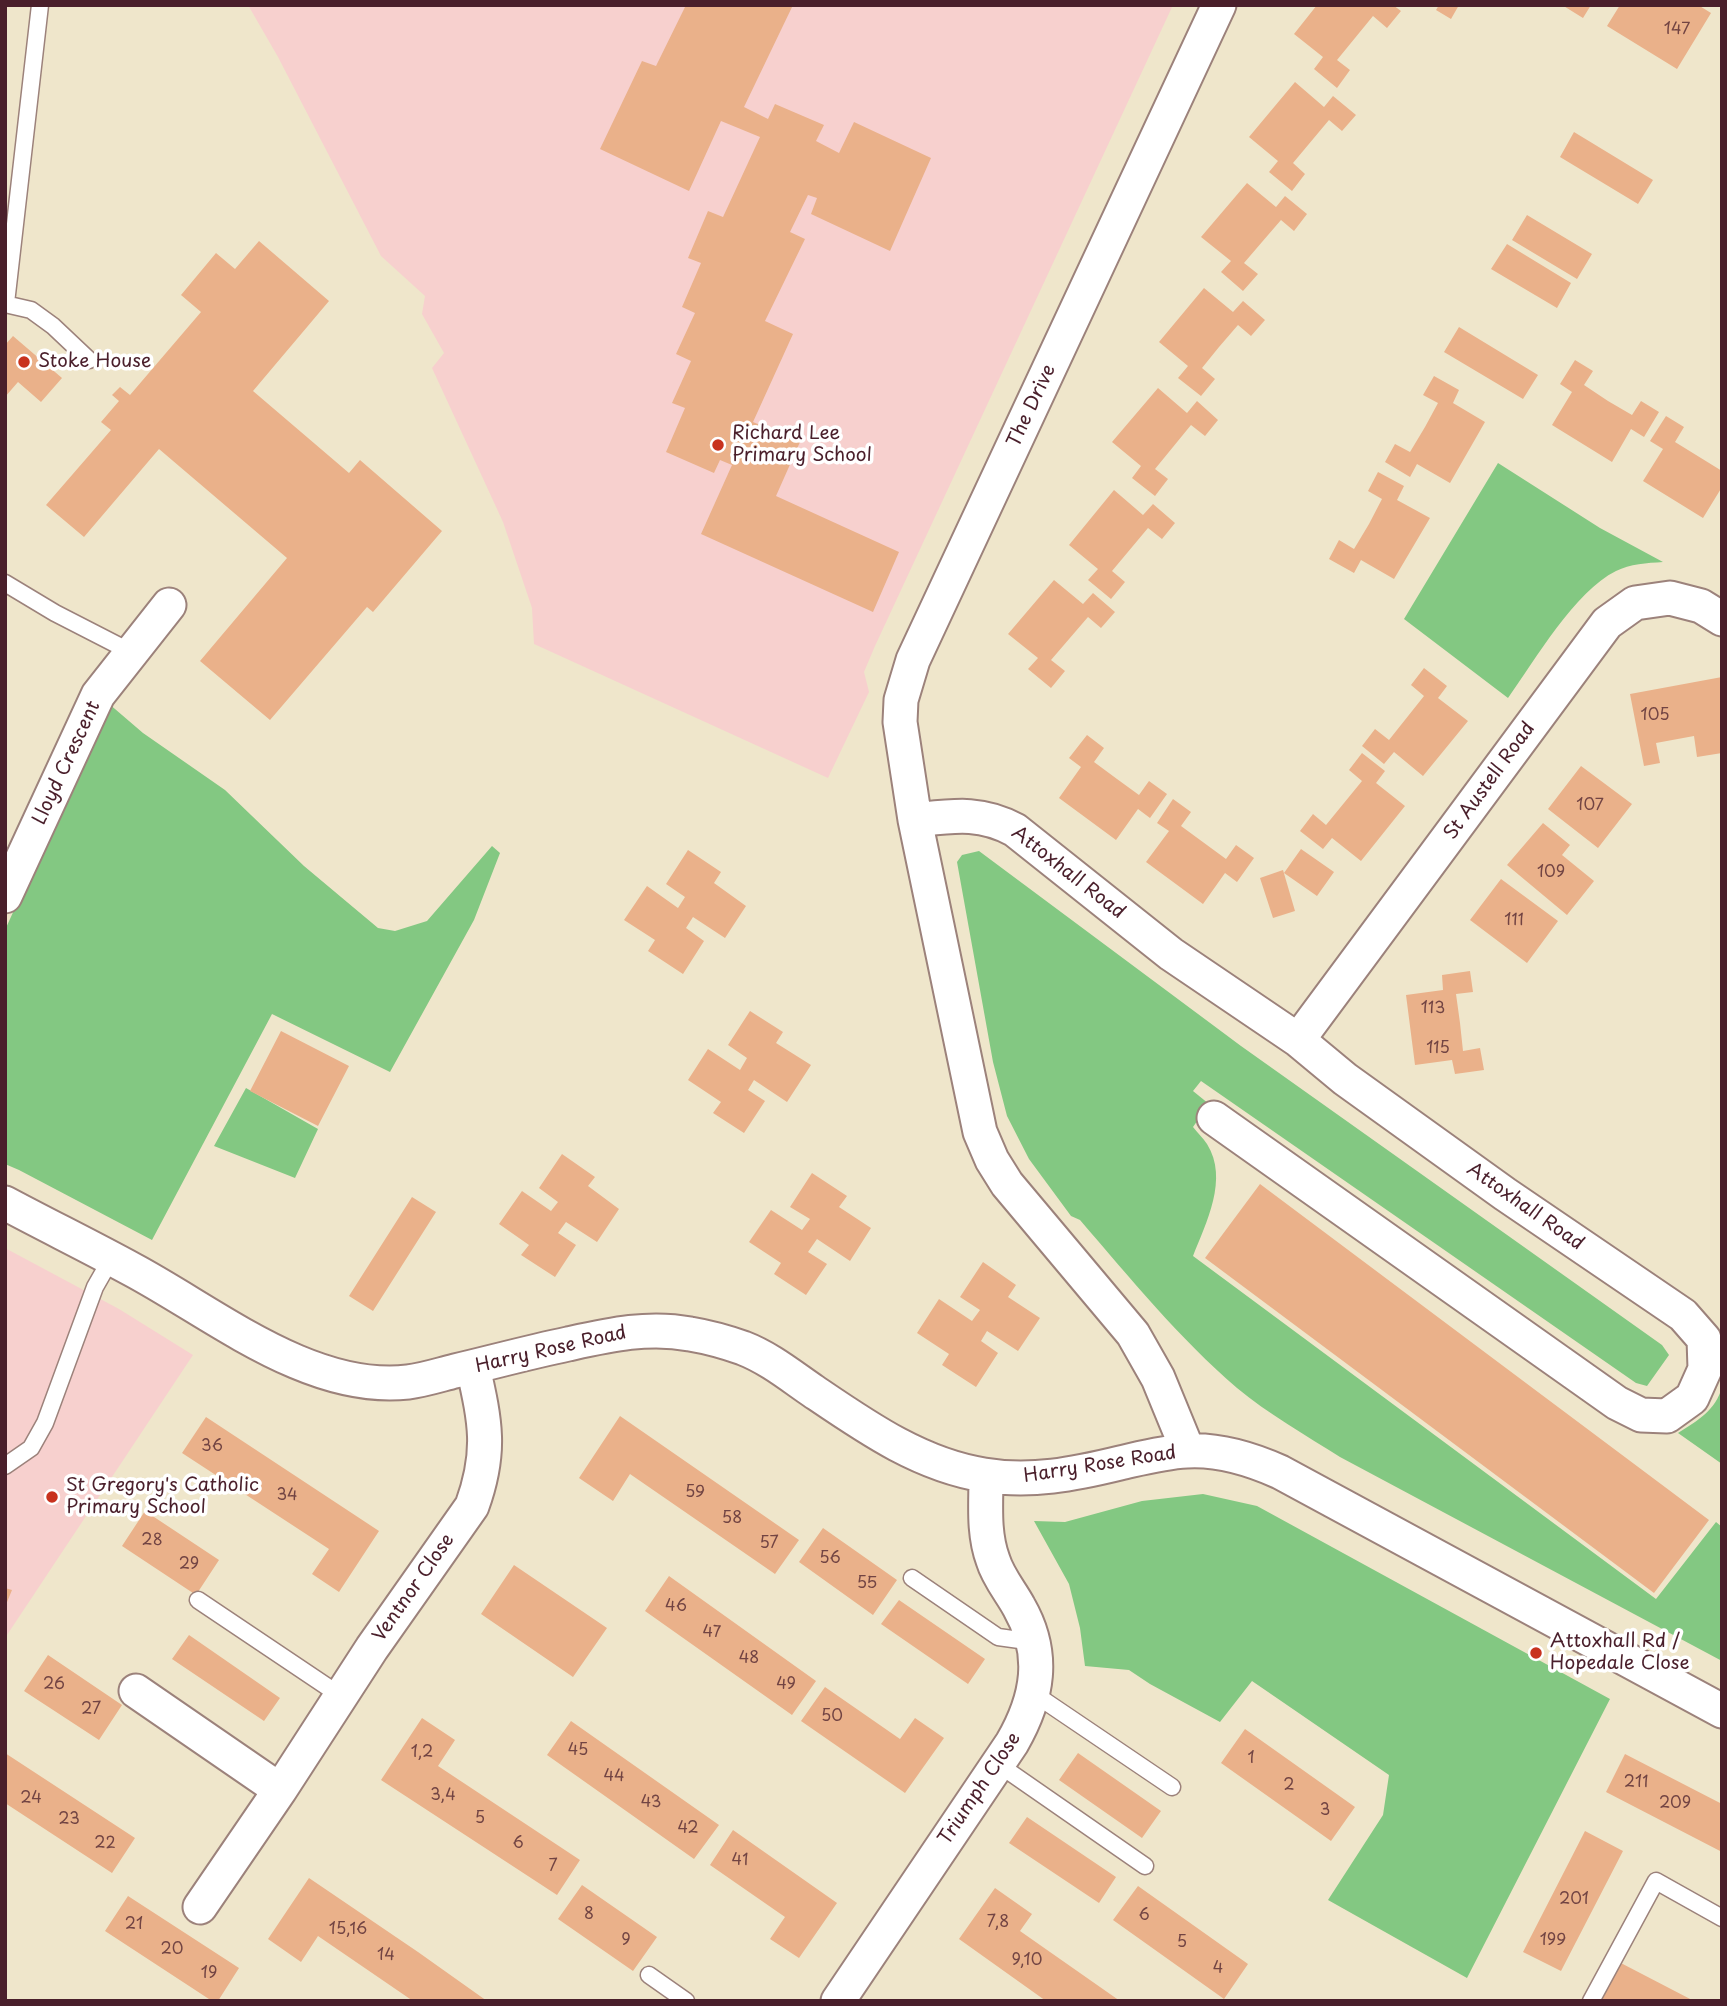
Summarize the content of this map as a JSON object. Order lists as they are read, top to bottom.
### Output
{
  "streets": {
    "street": [
      "The Drive",
      "Lloyd Crescent",
      "St Austell Road",
      "Attoxhall Road",
      "Harry Rose Road",
      "Ventnor Close",
      "Triumph Close"
    ]
  },
  "crossings": [
    ["The Drive", "Attoxhall Road"],
    ["St Austell Road", "Attoxhall Road"],
    ["Harry Rose Road", "Ventnor Close"],
    ["Harry Rose Road", "Triumph Close"]
  ],
  "places": [
    "Stoke House",
    "Richard Lee Primary School",
    "St Gregory's Catholic Primary School",
    "Attoxhall Rd / Hopedale Close"
  ],
  "house_numbers": [
    "147",
    "105",
    "107",
    "109",
    "111",
    "113",
    "115",
    "36",
    "59",
    "34",
    "58",
    "28",
    "57",
    "56",
    "29",
    "55",
    "46",
    "47",
    "48",
    "26",
    "49",
    "27",
    "50",
    "45",
    "1,2",
    "1",
    "44",
    "211",
    "2",
    "3,4",
    "24",
    "43",
    "209",
    "3",
    "5",
    "23",
    "42",
    "22",
    "6",
    "41",
    "7",
    "201",
    "8",
    "6",
    "7,8",
    "21",
    "15,16",
    "9",
    "199",
    "5",
    "20",
    "14",
    "9,10",
    "4",
    "19"
  ]
}
